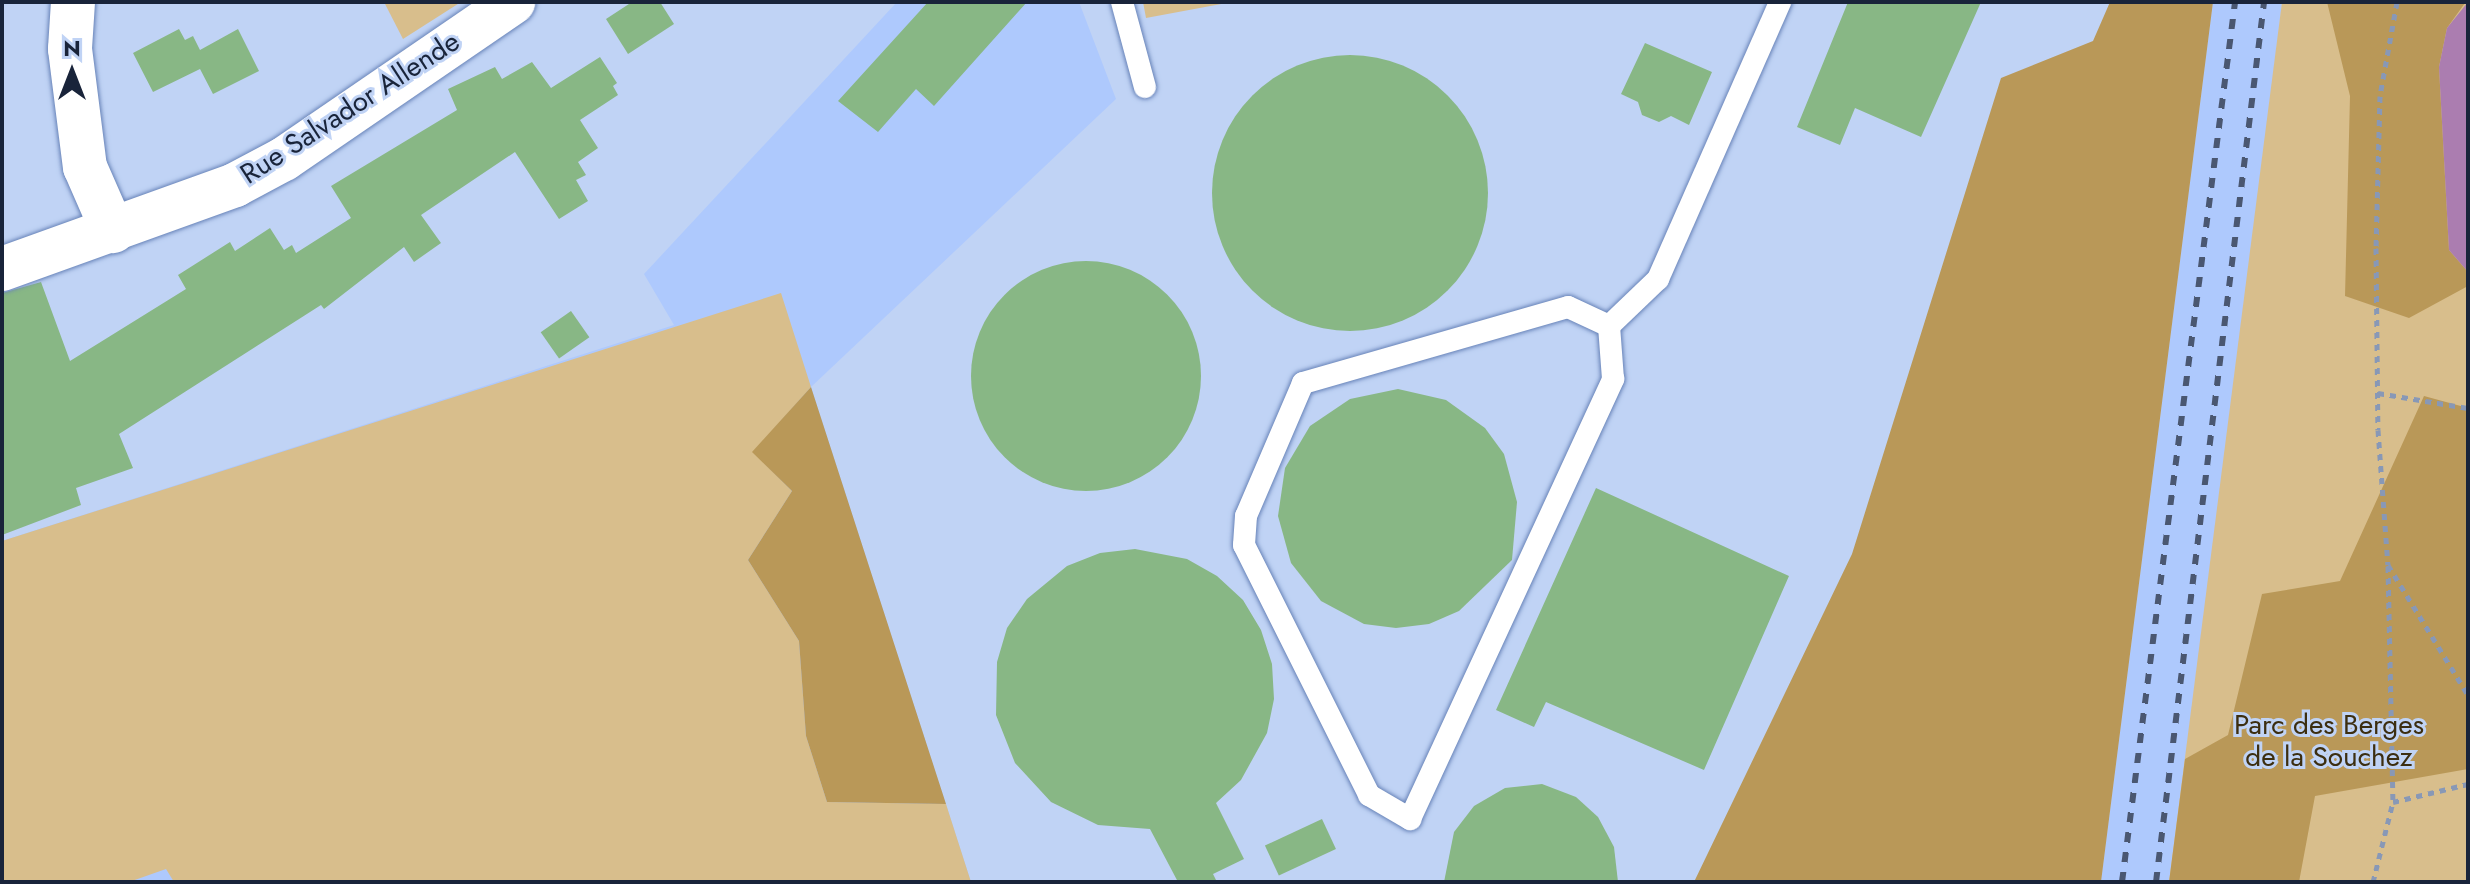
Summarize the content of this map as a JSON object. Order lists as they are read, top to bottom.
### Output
{
  "streets": {
    "street": ["Rue Salvador Allende"]
  },
  "parks": ["Parc des Berges de la Souchez"],
  "north": "top"
}
